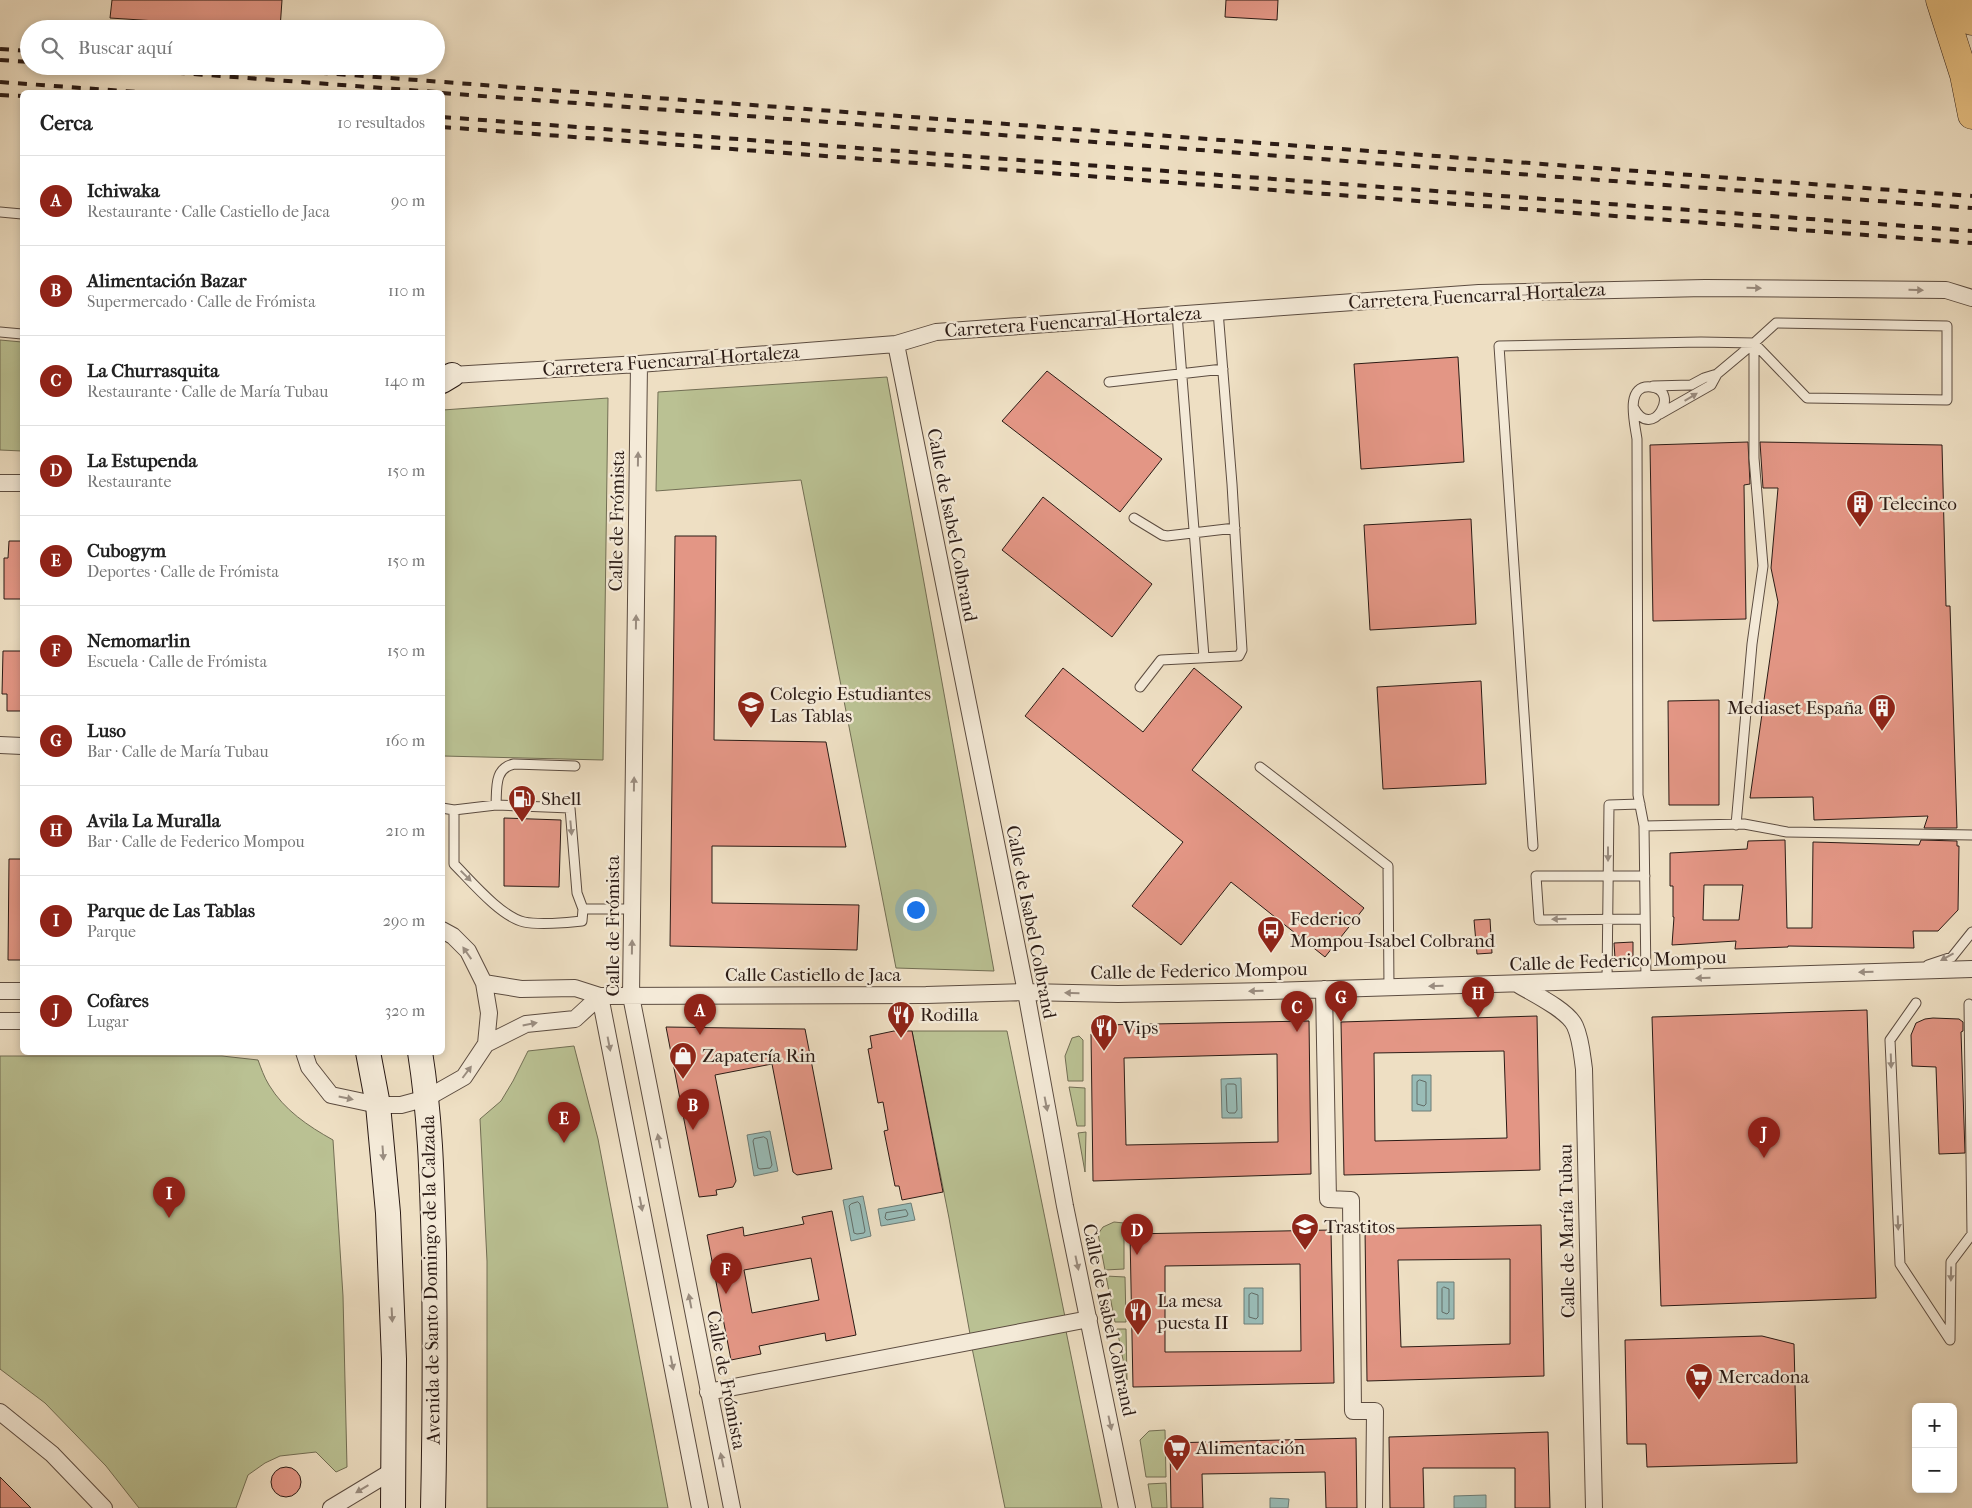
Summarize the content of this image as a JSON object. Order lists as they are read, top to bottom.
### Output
{
  "streets": {
    "street": [
      "Carretera Fuencarral-Hortaleza",
      "Calle de Frómista",
      "Calle de Isabel Colbrand",
      "Calle de Federico Mompou",
      "Calle Castiello de Jaca",
      "Calle de María Tubau",
      "Avenida de Santo Domingo de la Calzada"
    ]
  },
  "crossings": [
    ["Carretera Fuencarral-Hortaleza", "Calle de Frómista"],
    ["Carretera Fuencarral-Hortaleza", "Calle de Isabel Colbrand"],
    ["Calle de Frómista", "Calle Castiello de Jaca"],
    ["Calle de Isabel Colbrand", "Calle de Federico Mompou"],
    ["Calle de Isabel Colbrand", "Calle Castiello de Jaca"],
    ["Calle de Federico Mompou", "Calle Castiello de Jaca"],
    ["Calle de Federico Mompou", "Calle de María Tubau"]
  ],
  "one_way": ["Carretera Fuencarral-Hortaleza", "Calle de Isabel Colbrand", "Calle de Federico Mompou"],
  "places": {
    "building": ["Telecinco", "Mediaset España"],
    "school or university": ["Colegio Estudiantes Las Tablas", "Trastitos"],
    "fuel station": ["Shell"],
    "bus stop": ["Federico Mompou-Isabel Colbrand"],
    "restaurant": ["Rodilla", "Vips", "La mesa puesta II"],
    "shop": ["Zapatería Rin"],
    "supermarket": ["Mercadona", "Alimentación"]
  },
  "page": {
    "search": "Buscar aquí",
    "heading": ["Cerca", "10 resultados"],
    "list": [
      {
        "mark": "A",
        "name": "Ichiwaka",
        "note": "Restaurante · Calle Castiello de Jaca",
        "value": "90 m"
      },
      {
        "mark": "B",
        "name": "Alimentación Bazar",
        "note": "Supermercado · Calle de Frómista",
        "value": "110 m"
      },
      {
        "mark": "C",
        "name": "La Churrasquita",
        "note": "Restaurante · Calle de María Tubau",
        "value": "140 m"
      },
      {
        "mark": "D",
        "name": "La Estupenda",
        "note": "Restaurante",
        "value": "150 m"
      },
      {
        "mark": "E",
        "name": "Cubogym",
        "note": "Deportes · Calle de Frómista",
        "value": "150 m"
      },
      {
        "mark": "F",
        "name": "Nemomarlin",
        "note": "Escuela · Calle de Frómista",
        "value": "150 m"
      },
      {
        "mark": "G",
        "name": "Luso",
        "note": "Bar · Calle de María Tubau",
        "value": "160 m"
      },
      {
        "mark": "H",
        "name": "Avila La Muralla",
        "note": "Bar · Calle de Federico Mompou",
        "value": "210 m"
      },
      {
        "mark": "I",
        "name": "Parque de Las Tablas",
        "note": "Parque",
        "value": "290 m"
      },
      {
        "mark": "J",
        "name": "Cofares",
        "note": "Lugar",
        "value": "320 m"
      }
    ],
    "pins": [
      "H",
      "G",
      "C",
      "A",
      "B",
      "E",
      "J",
      "I",
      "D",
      "F"
    ],
    "map_buttons": ["+", "−"]
  }
}
